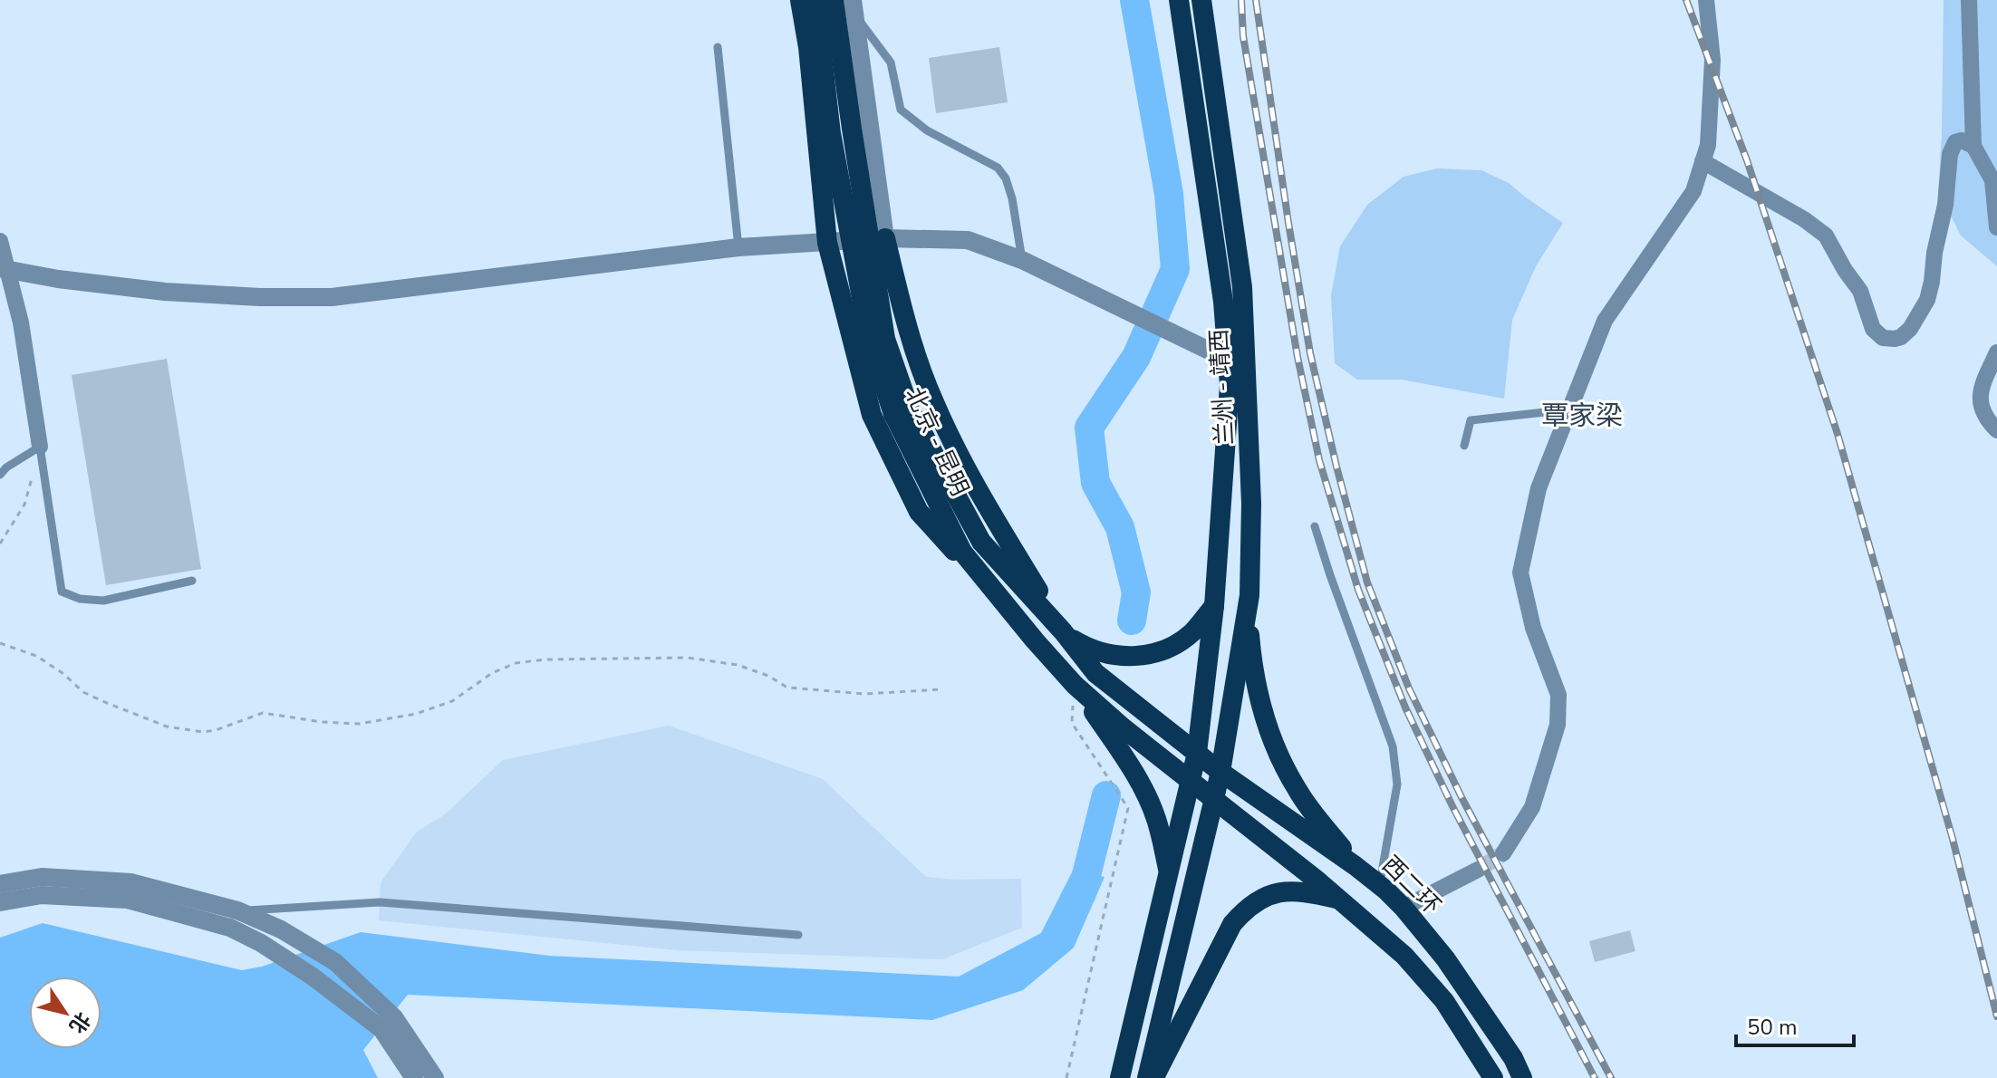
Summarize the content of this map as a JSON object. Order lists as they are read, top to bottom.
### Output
{
  "streets": {
    "highway": ["兰州 - 靖西", "北京 - 昆明", "西二环"]
  },
  "crossings": [
    ["兰州 - 靖西", "北京 - 昆明"],
    ["兰州 - 靖西", "西二环"],
    ["北京 - 昆明", "西二环"]
  ],
  "districts": ["覃家梁"],
  "scale_bar": "50 m",
  "north": "bottom right"
}
